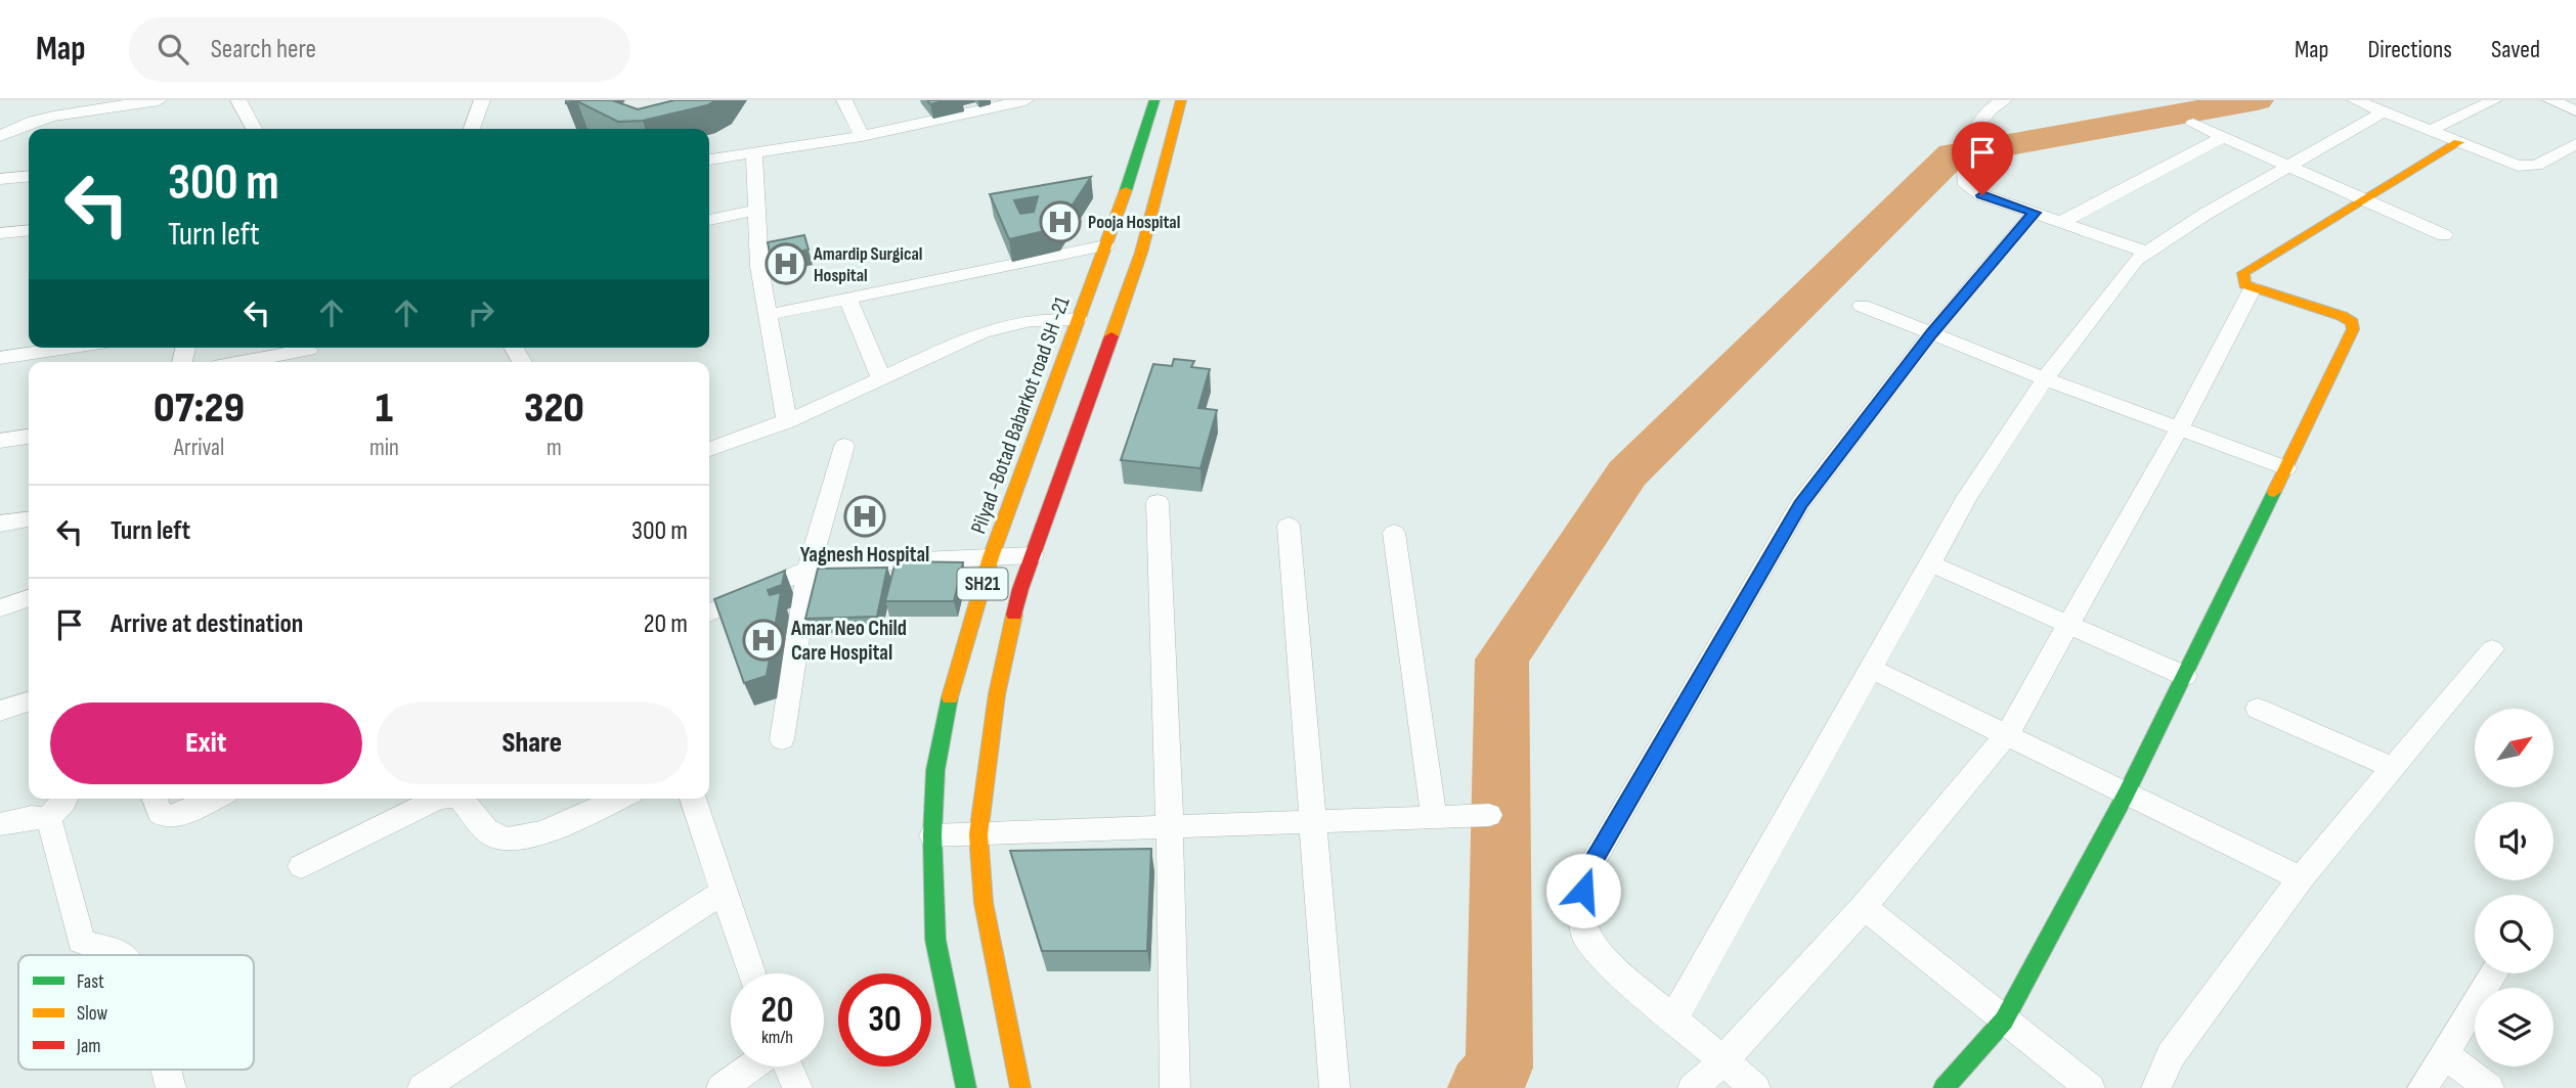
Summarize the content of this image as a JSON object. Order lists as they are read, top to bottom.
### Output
{
  "streets": {
    "main road": ["Pilyad -Botad Babarkot road SH -21", "SH21"]
  },
  "places": {
    "hospital": [
      "Pooja Hospital",
      "Amardip Surgical Hospital",
      "Yagnesh Hospital",
      "Amar Neo Child Care Hospital"
    ]
  },
  "legend": ["Fast", "Slow", "Jam"],
  "north": "top right",
  "page": {
    "header": "Map",
    "search": "Search here",
    "nav": ["Map", "Directions", "Saved"],
    "turn": ["300 m", "Turn left"],
    "eta": [
      "07:29",
      "Arrival",
      "1",
      "min",
      "320",
      "m"
    ],
    "list": [
      {
        "name": "Turn left",
        "value": "300 m"
      },
      {
        "name": "Arrive at destination",
        "value": "20 m"
      }
    ],
    "buttons": ["Exit", "Share"],
    "speed": "20 km/h",
    "limit": "30"
  }
}
